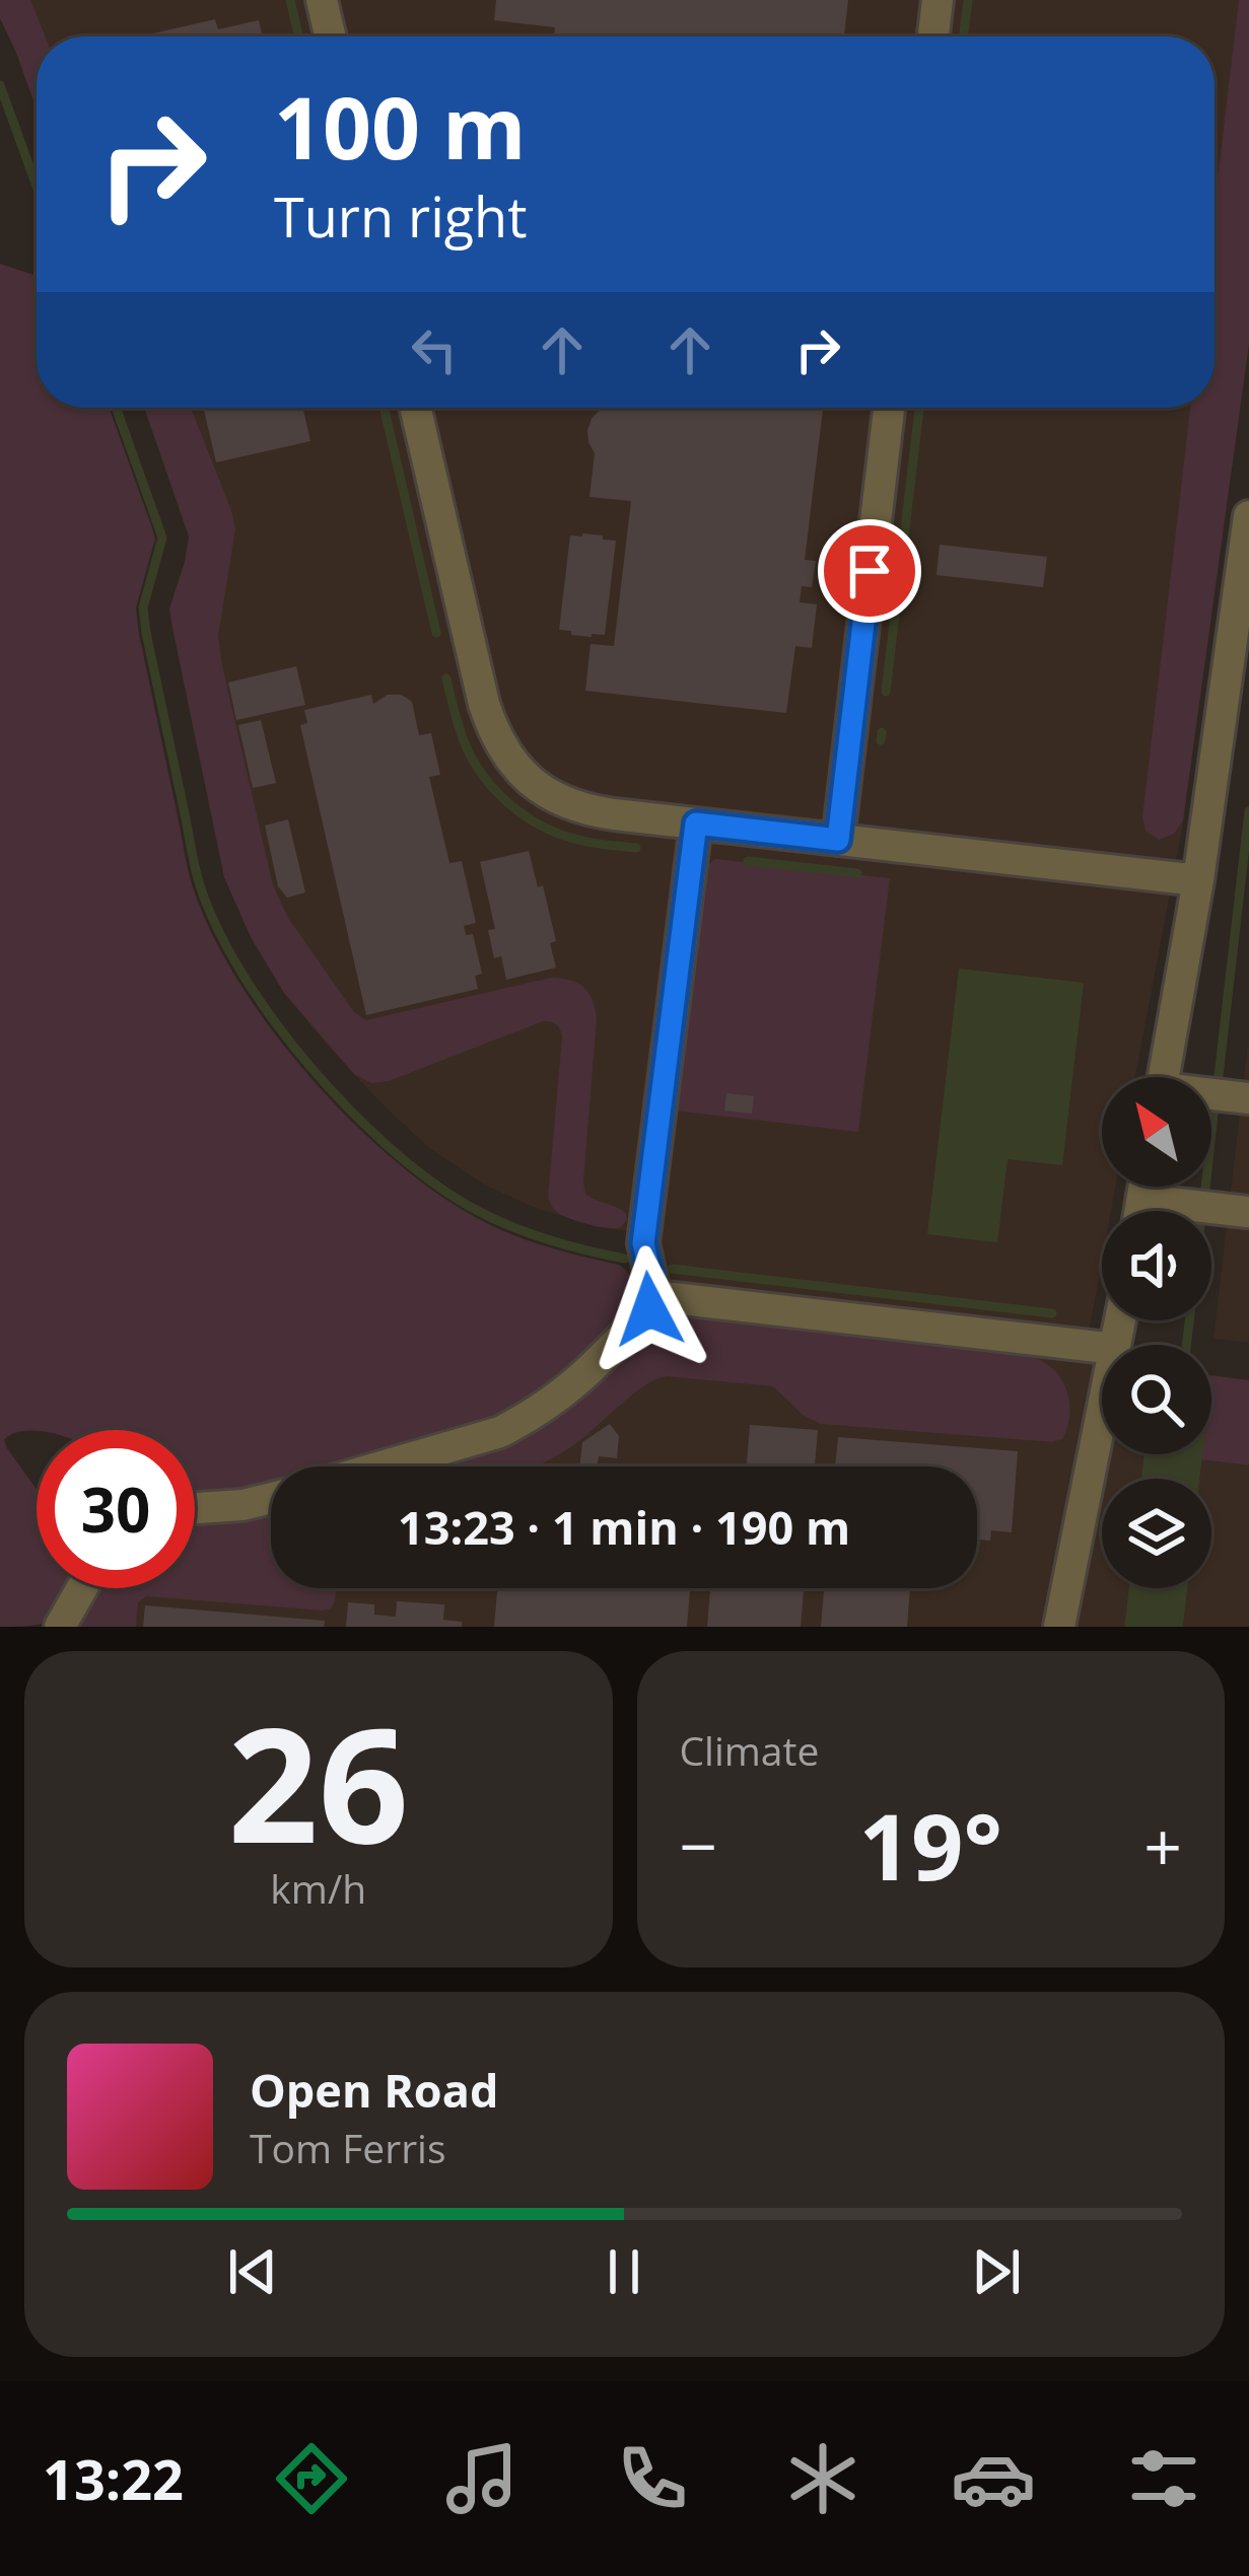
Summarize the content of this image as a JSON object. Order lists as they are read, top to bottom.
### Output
{
  "north": "top left",
  "page": {
    "turn": ["100 m", "Turn right"],
    "limit": "30",
    "trip": "13:23 · 1 min · 190 m",
    "tile": [
      ["26", "km/h"],
      "Climate"
    ],
    "heat": ["−", "19°", "+"],
    "song": ["Open Road", "Tom Ferris"],
    "tabs": "13:22"
  }
}
